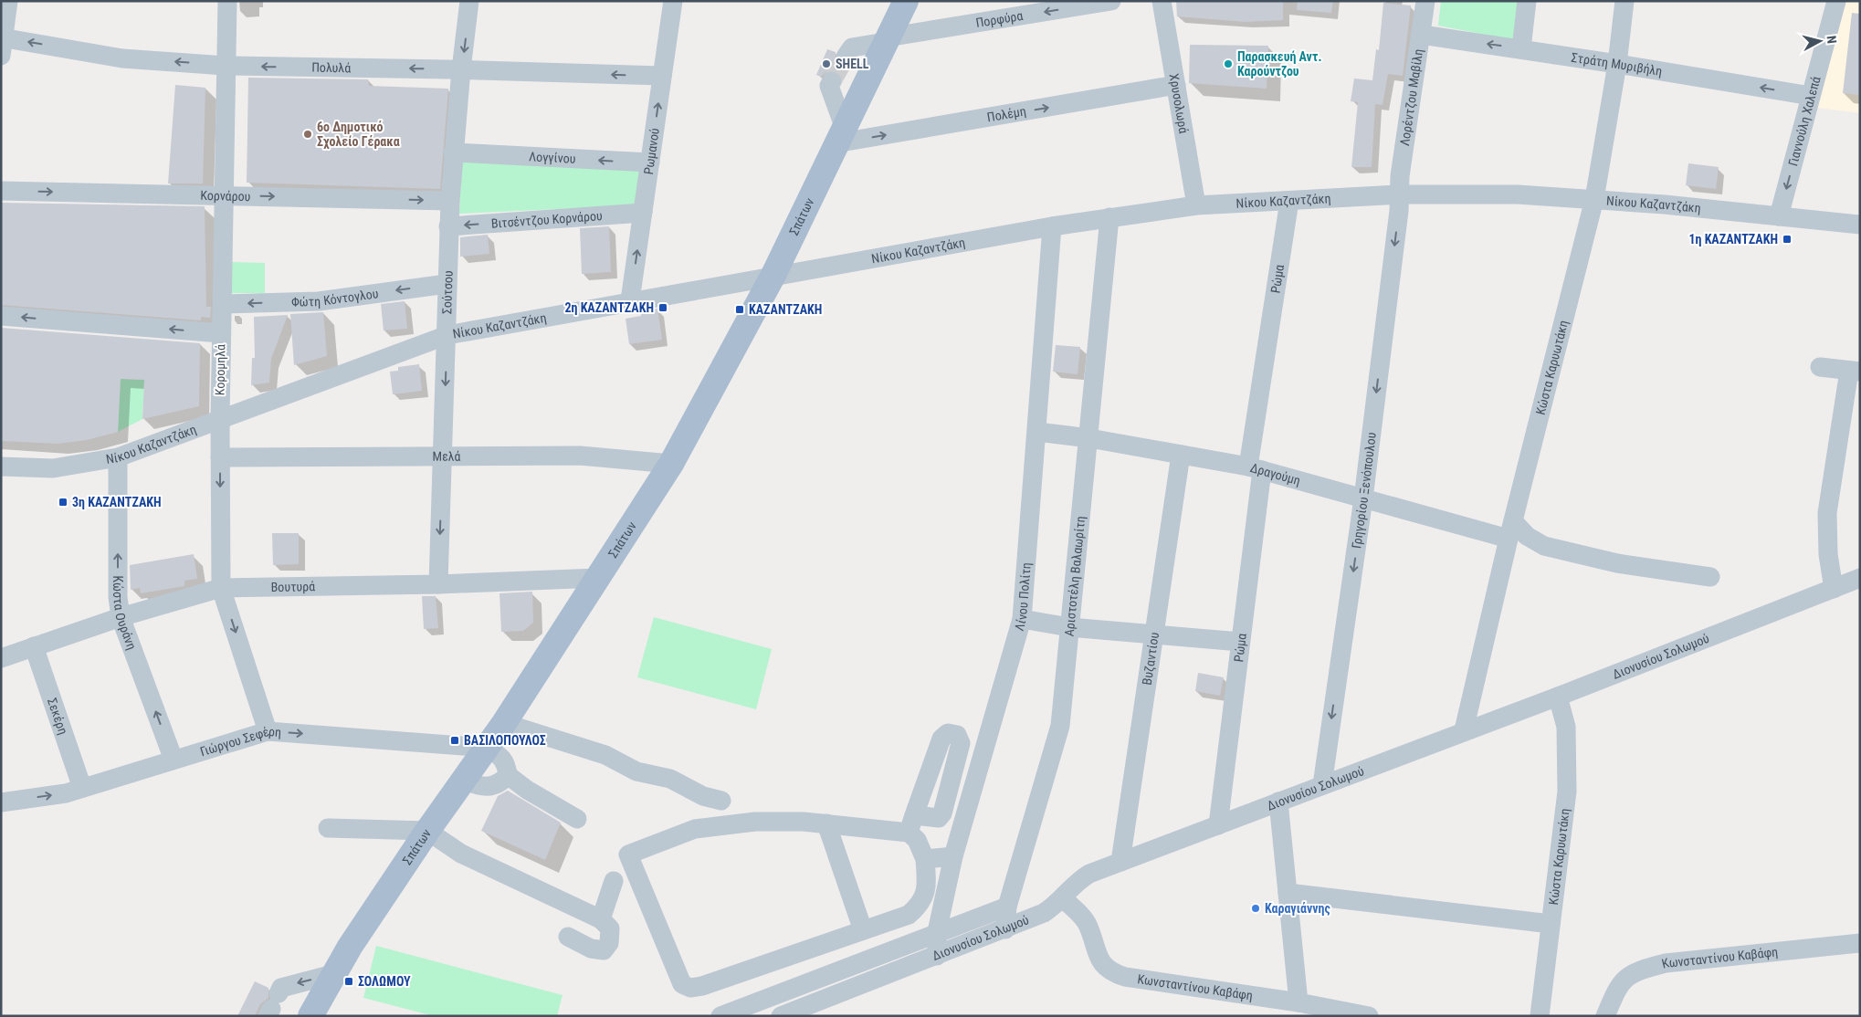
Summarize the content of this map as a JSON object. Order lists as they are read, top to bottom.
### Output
{
  "streets": {
    "main road": ["Σπάτων"],
    "street": [
      "Πορφύρα",
      "Στράτη Μυριβήλη",
      "Πολυλά",
      "Λορέντζου Μαβίλη",
      "Χρυσολωρά",
      "Πολέμη",
      "Γιαννούλη Χαλεπά",
      "Ρωμανού",
      "Λογγίνου",
      "Κορνάρου",
      "Νίκου Καζαντζάκη",
      "Βιτσέντζου Κορνάρου",
      "Ρώμα",
      "Σούτσου",
      "Φώτη Κόντογλου",
      "Κώστα Καρυωτάκη",
      "Κορομηλά",
      "Μελά",
      "Δραγούμη",
      "Γρηγορίου Ξενόπουλου",
      "Αριστοτέλη Βαλαωρίτη",
      "Βουτυρά",
      "Λίνου Πολίτη",
      "Κώστα Ουράνη",
      "Διονυσίου Σολωμού",
      "Βυζαντίου",
      "Σεκέρη",
      "Γιώργου Σεφέρη",
      "Κωνσταντίνου Καβάφη"
    ]
  },
  "crossings": [
    ["Πορφύρα", "Σπάτων"],
    ["Στράτη Μυριβήλη", "Λορέντζου Μαβίλη"],
    ["Στράτη Μυριβήλη", "Γιαννούλη Χαλεπά"],
    ["Στράτη Μυριβήλη", "Κώστα Καρυωτάκη"],
    ["Πολυλά", "Ρωμανού"],
    ["Πολυλά", "Σούτσου"],
    ["Πολυλά", "Κορομηλά"],
    ["Λορέντζου Μαβίλη", "Νίκου Καζαντζάκη"],
    ["Λορέντζου Μαβίλη", "Γρηγορίου Ξενόπουλου"],
    ["Χρυσολωρά", "Πολέμη"],
    ["Χρυσολωρά", "Νίκου Καζαντζάκη"],
    ["Πολέμη", "Σπάτων"],
    ["Γιαννούλη Χαλεπά", "Νίκου Καζαντζάκη"],
    ["Ρωμανού", "Λογγίνου"],
    ["Ρωμανού", "Νίκου Καζαντζάκη"],
    ["Ρωμανού", "Βιτσέντζου Κορνάρου"],
    ["Λογγίνου", "Σούτσου"],
    ["Κορνάρου", "Σούτσου"],
    ["Κορνάρου", "Κορομηλά"],
    ["Νίκου Καζαντζάκη", "Σπάτων"],
    ["Νίκου Καζαντζάκη", "Ρώμα"],
    ["Νίκου Καζαντζάκη", "Σούτσου"],
    ["Νίκου Καζαντζάκη", "Κώστα Καρυωτάκη"],
    ["Νίκου Καζαντζάκη", "Κορομηλά"],
    ["Νίκου Καζαντζάκη", "Γρηγορίου Ξενόπουλου"],
    ["Νίκου Καζαντζάκη", "Αριστοτέλη Βαλαωρίτη"],
    ["Νίκου Καζαντζάκη", "Λίνου Πολίτη"],
    ["Νίκου Καζαντζάκη", "Κώστα Ουράνη"],
    ["Σπάτων", "Μελά"],
    ["Σπάτων", "Βουτυρά"],
    ["Σπάτων", "Γιώργου Σεφέρη"],
    ["Βιτσέντζου Κορνάρου", "Σούτσου"],
    ["Ρώμα", "Δραγούμη"],
    ["Ρώμα", "Διονυσίου Σολωμού"],
    ["Σούτσου", "Φώτη Κόντογλου"],
    ["Σούτσου", "Μελά"],
    ["Σούτσου", "Βουτυρά"],
    ["Φώτη Κόντογλου", "Κορομηλά"],
    ["Κώστα Καρυωτάκη", "Δραγούμη"],
    ["Κώστα Καρυωτάκη", "Διονυσίου Σολωμού"],
    ["Κορομηλά", "Μελά"],
    ["Κορομηλά", "Βουτυρά"],
    ["Κορομηλά", "Γιώργου Σεφέρη"],
    ["Δραγούμη", "Γρηγορίου Ξενόπουλου"],
    ["Δραγούμη", "Αριστοτέλη Βαλαωρίτη"],
    ["Δραγούμη", "Λίνου Πολίτη"],
    ["Δραγούμη", "Βυζαντίου"],
    ["Γρηγορίου Ξενόπουλου", "Διονυσίου Σολωμού"],
    ["Αριστοτέλη Βαλαωρίτη", "Διονυσίου Σολωμού"],
    ["Βουτυρά", "Κώστα Ουράνη"],
    ["Βουτυρά", "Σεκέρη"],
    ["Λίνου Πολίτη", "Διονυσίου Σολωμού"],
    ["Κώστα Ουράνη", "Γιώργου Σεφέρη"],
    ["Διονυσίου Σολωμού", "Βυζαντίου"],
    ["Διονυσίου Σολωμού", "Κωνσταντίνου Καβάφη"],
    ["Σεκέρη", "Γιώργου Σεφέρη"]
  ],
  "one_way": [
    "Πορφύρα",
    "Στράτη Μυριβήλη",
    "Πολυλά",
    "Πολέμη",
    "Γιαννούλη Χαλεπά",
    "Ρωμανού",
    "Λογγίνου",
    "Βιτσέντζου Κορνάρου",
    "Σούτσου",
    "Φώτη Κόντογλου",
    "Κορομηλά",
    "Γρηγορίου Ξενόπουλου",
    "Κώστα Ουράνη"
  ],
  "places": {
    "other": [
      "SHELL",
      "Παρασκευή Αντ. Καρούντζου",
      "6ο Δημοτικό Σχολείο Γέρακα",
      "Καραγιάννης"
    ],
    "transit": [
      "1η ΚΑΖΑΝΤΖΑΚΗ",
      "2η ΚΑΖΑΝΤΖΑΚΗ",
      "ΚΑΖΑΝΤΖΑΚΗ",
      "3η ΚΑΖΑΝΤΖΑΚΗ",
      "ΒΑΣΙΛΟΠΟΥΛΟΣ",
      "ΣΟΛΩΜΟΥ"
    ]
  },
  "north": "right"
}
